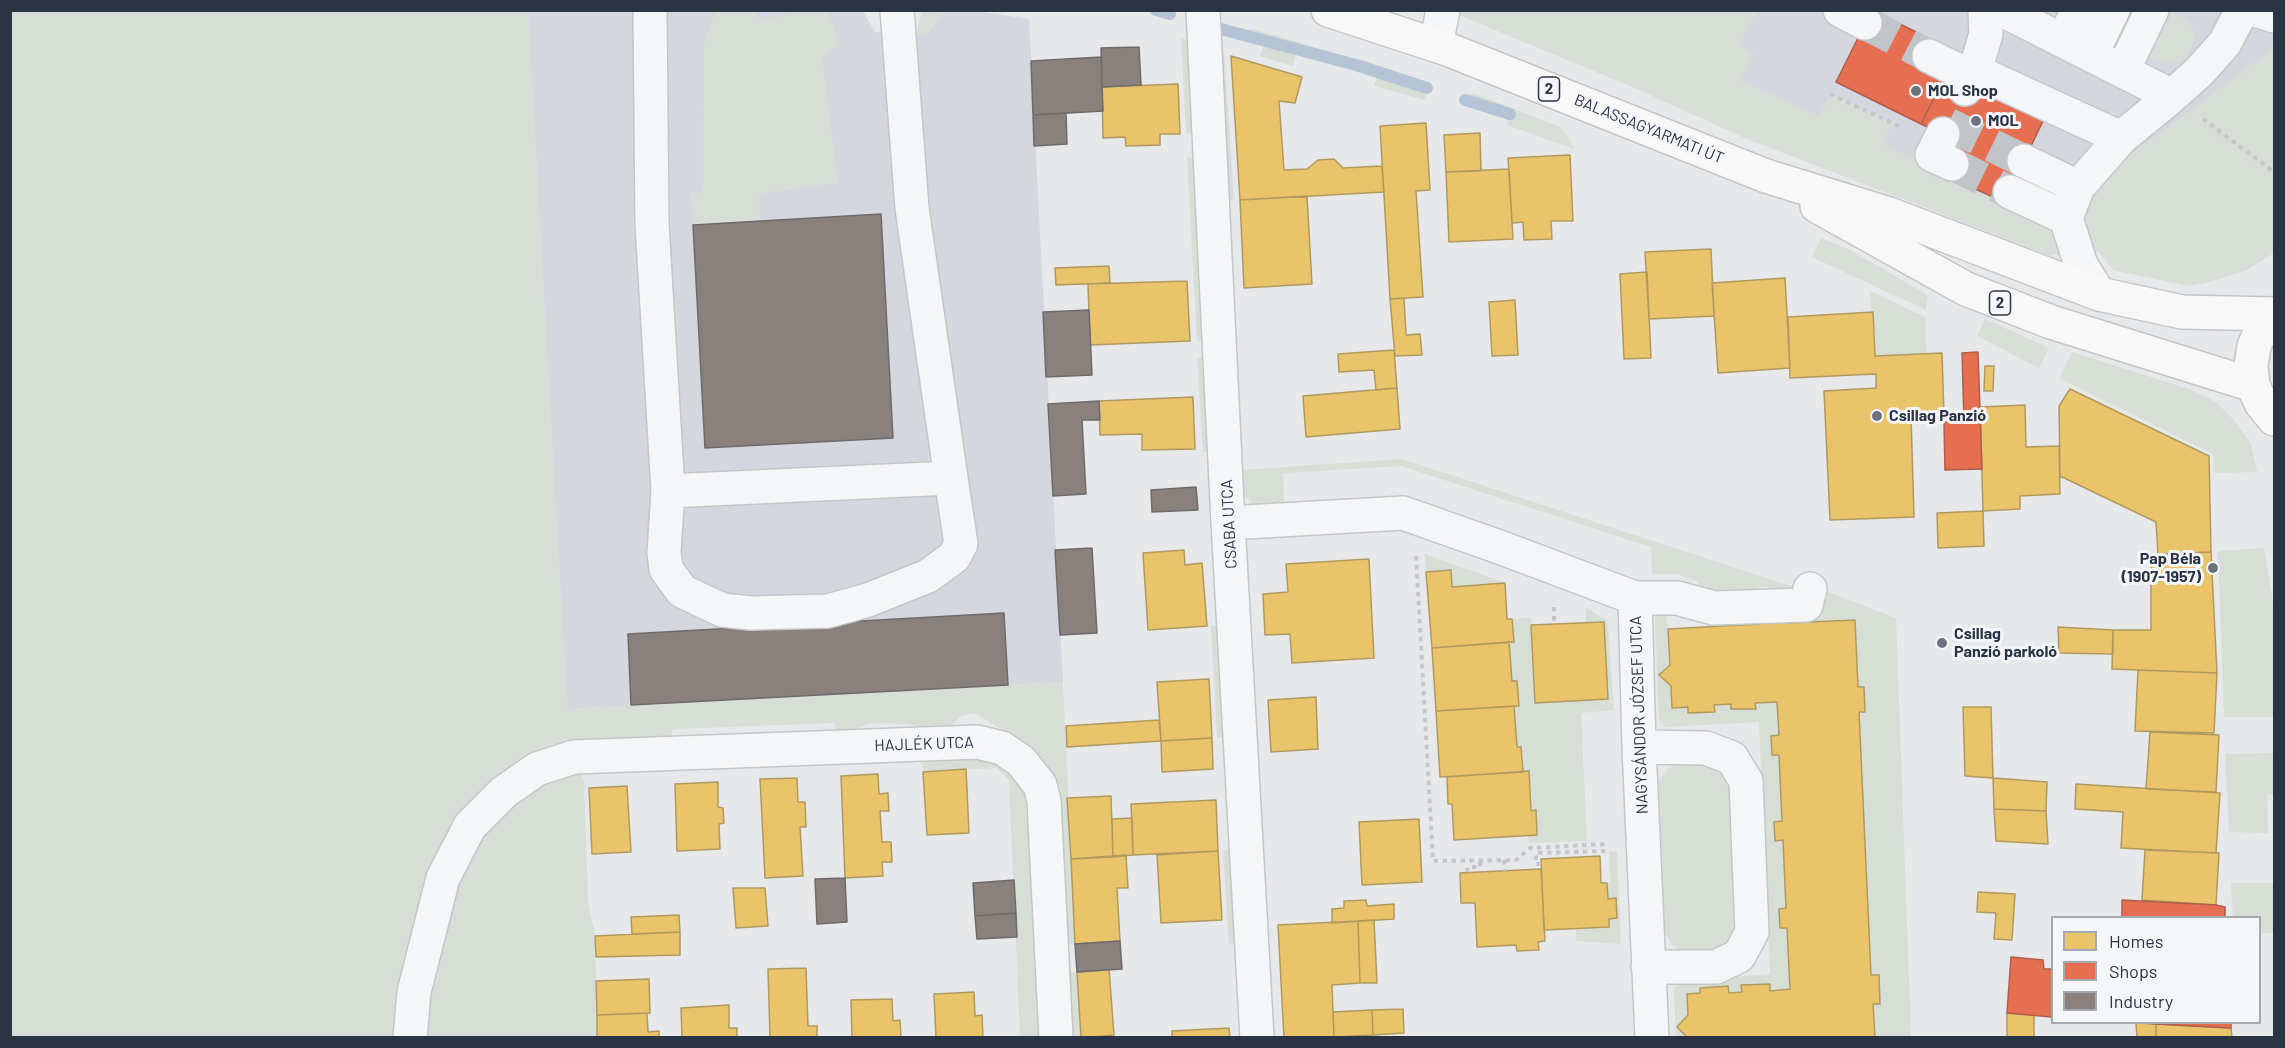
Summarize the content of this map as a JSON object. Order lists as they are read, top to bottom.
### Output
{
  "streets": {
    "main road": ["2", "BALASSAGYARMATI ÚT"],
    "street": ["CSABA UTCA", "NAGYSÁNDOR JÓZSEF UTCA", "HAJLÉK UTCA"]
  },
  "crossings": [
    ["2", "BALASSAGYARMATI ÚT"],
    ["CSABA UTCA", "NAGYSÁNDOR JÓZSEF UTCA"]
  ],
  "places": [
    "MOL Shop",
    "MOL",
    "Csillag Panzió",
    "Pap Béla (1907-1957)",
    "Csillag Panzió parkoló"
  ],
  "legend": ["Homes", "Shops", "Industry"]
}
